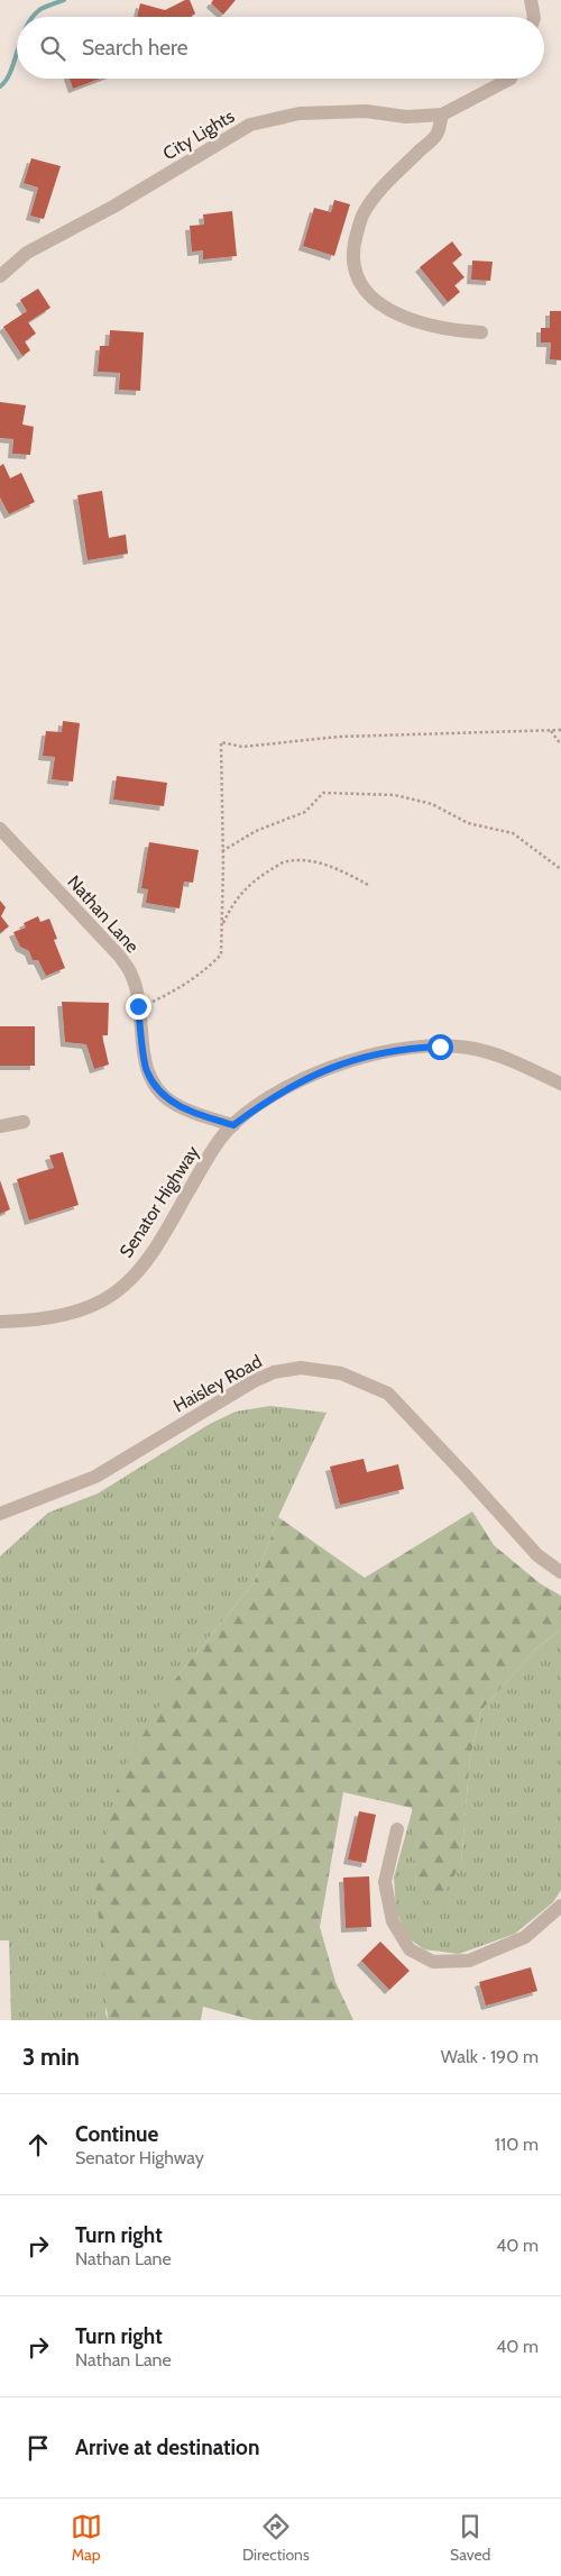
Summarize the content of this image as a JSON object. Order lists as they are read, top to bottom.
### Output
{
  "streets": {
    "street": [
      "City Lights",
      "Nathan Lane",
      "Senator Highway",
      "Haisley Road"
    ]
  },
  "crossings": [
    ["Nathan Lane", "Senator Highway"]
  ],
  "page": {
    "search": "Search here",
    "heading": ["3 min", "Walk · 190 m"],
    "list": [
      ["Continue", "Senator Highway", "110 m"],
      ["Turn right", "Nathan Lane", "40 m"],
      ["Turn right", "Nathan Lane", "40 m"],
      "Arrive at destination"
    ],
    "nav": ["Map", "Directions", "Saved"]
  }
}
